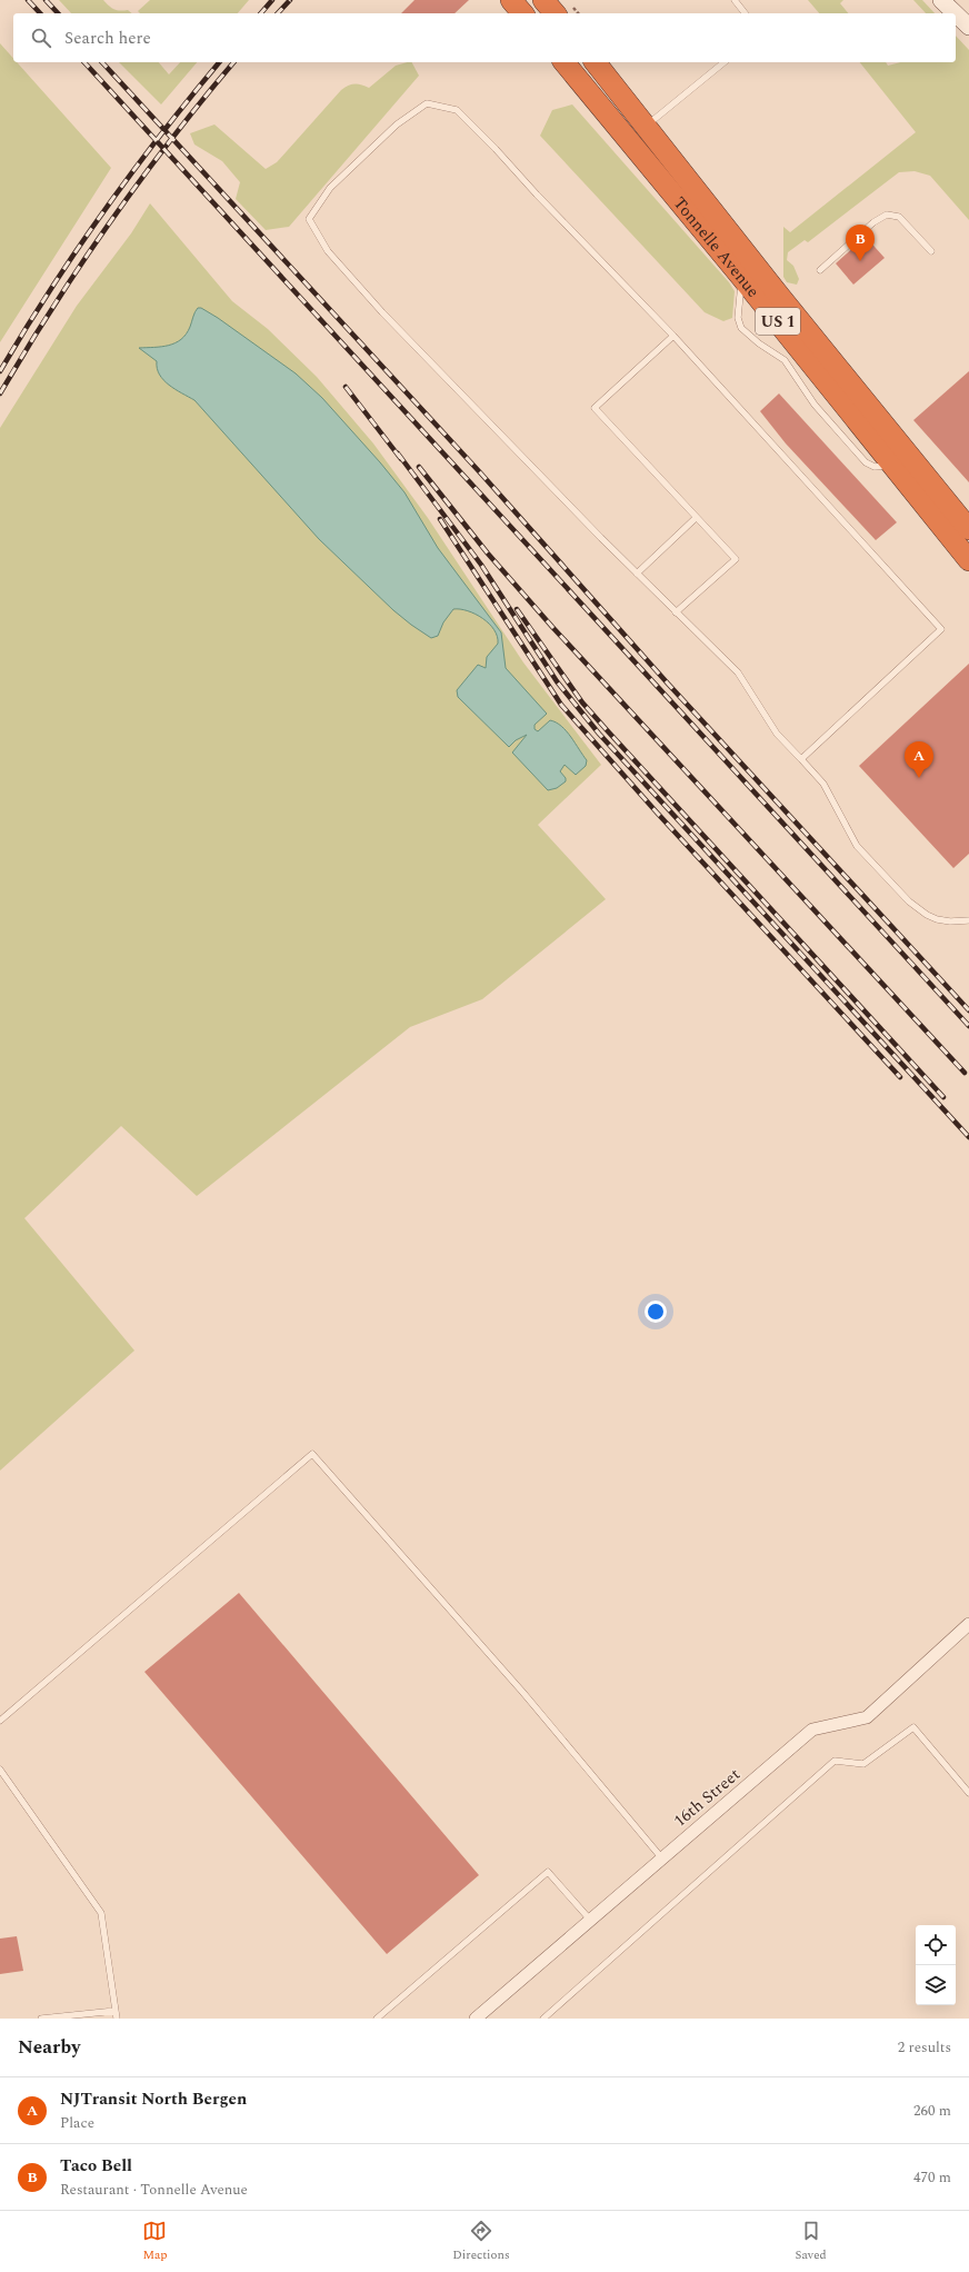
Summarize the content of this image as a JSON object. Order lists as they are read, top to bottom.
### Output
{
  "streets": {
    "highway": ["Tonnelle Avenue", "US 1"],
    "street": ["16th Street"]
  },
  "page": {
    "search": "Search here",
    "pins": ["B", "A"],
    "heading": ["Nearby", "2 results"],
    "list": [
      {
        "mark": "A",
        "name": "NJTransit North Bergen",
        "note": "Place",
        "value": "260 m"
      },
      {
        "mark": "B",
        "name": "Taco Bell",
        "note": "Restaurant · Tonnelle Avenue",
        "value": "470 m"
      }
    ],
    "nav": ["Map", "Directions", "Saved"]
  }
}
